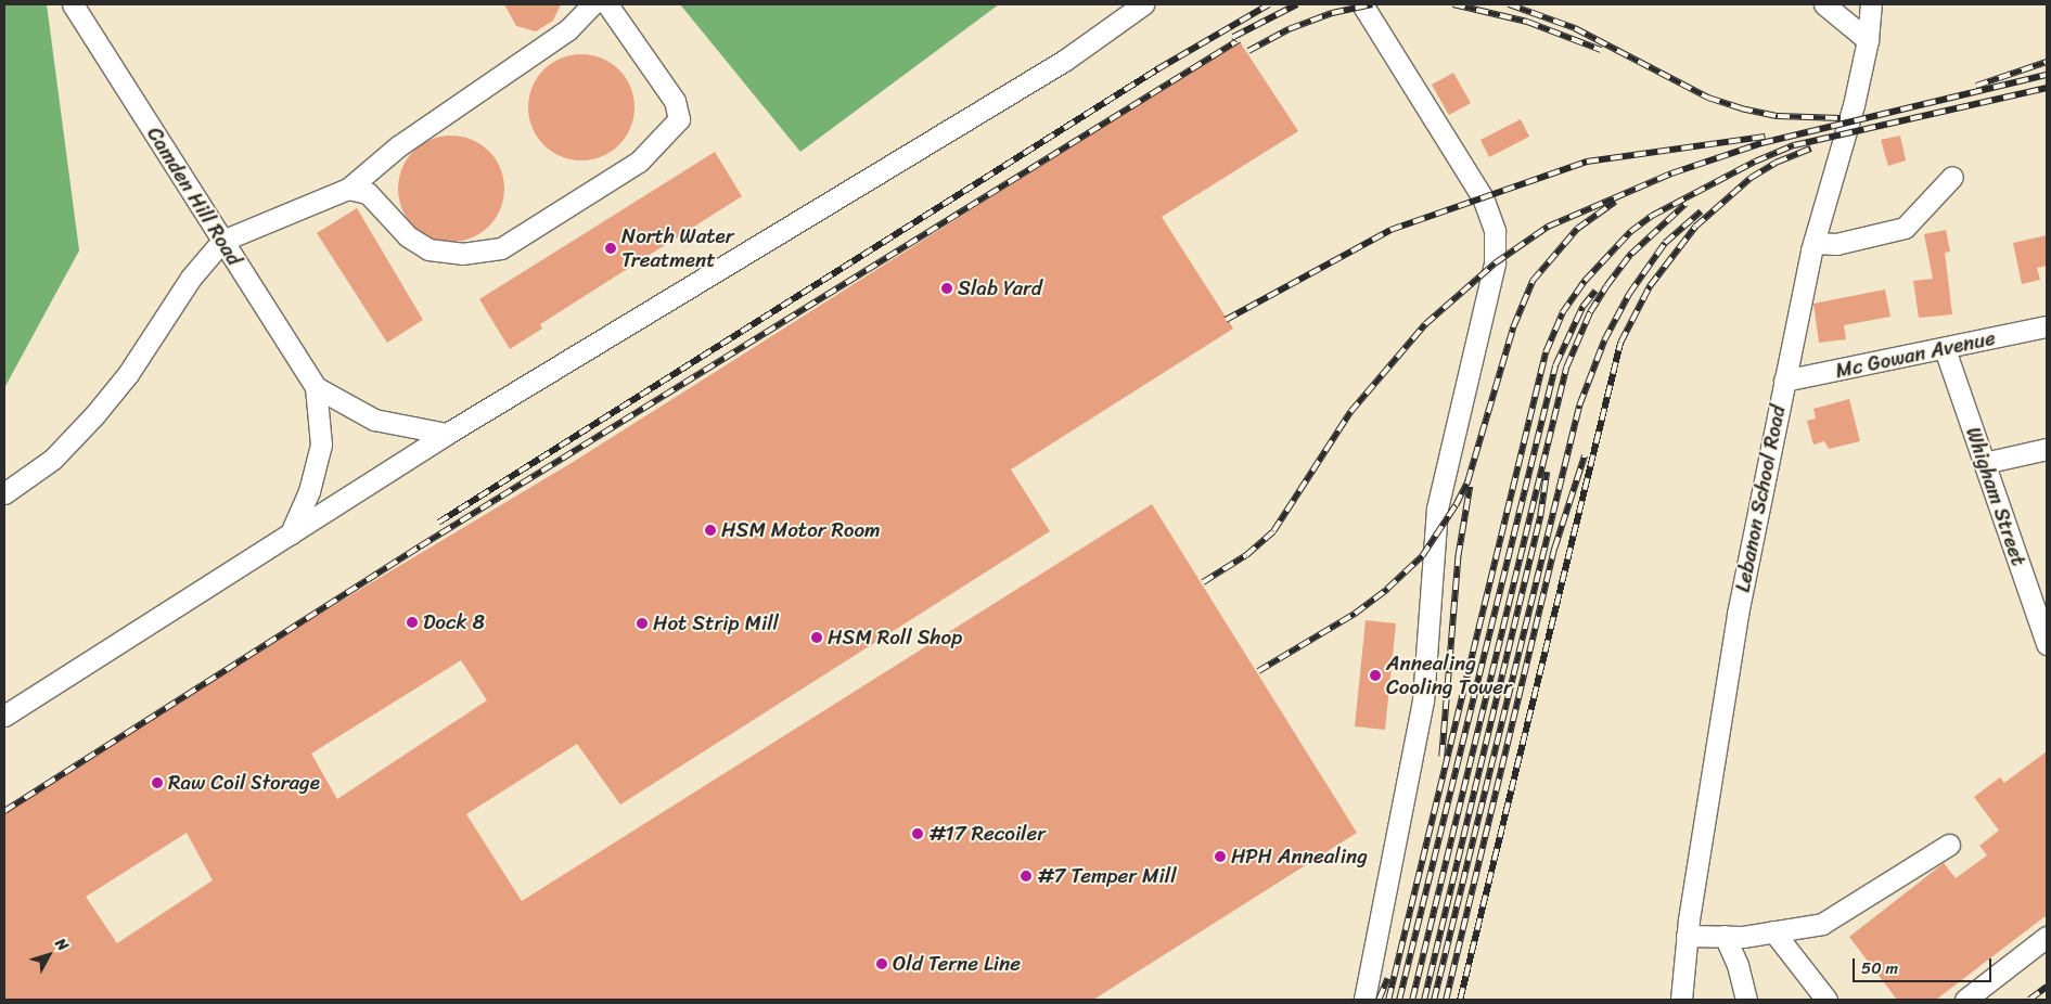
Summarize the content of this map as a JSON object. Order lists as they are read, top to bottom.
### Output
{
  "streets": {
    "street": [
      "Camden Hill Road",
      "Mc Gowan Avenue",
      "Whigham Street",
      "Lebanon School Road"
    ]
  },
  "crossings": [
    ["Mc Gowan Avenue", "Whigham Street"],
    ["Mc Gowan Avenue", "Lebanon School Road"]
  ],
  "places": [
    "North Water Treatment",
    "Slab Yard",
    "HSM Motor Room",
    "Dock 8",
    "Hot Strip Mill",
    "HSM Roll Shop",
    "Annealing Cooling Tower",
    "Raw Coil Storage",
    "#17 Recoiler",
    "HPH Annealing",
    "#7 Temper Mill",
    "Old Terne Line"
  ],
  "scale_bar": "50 m",
  "north": "top right"
}
